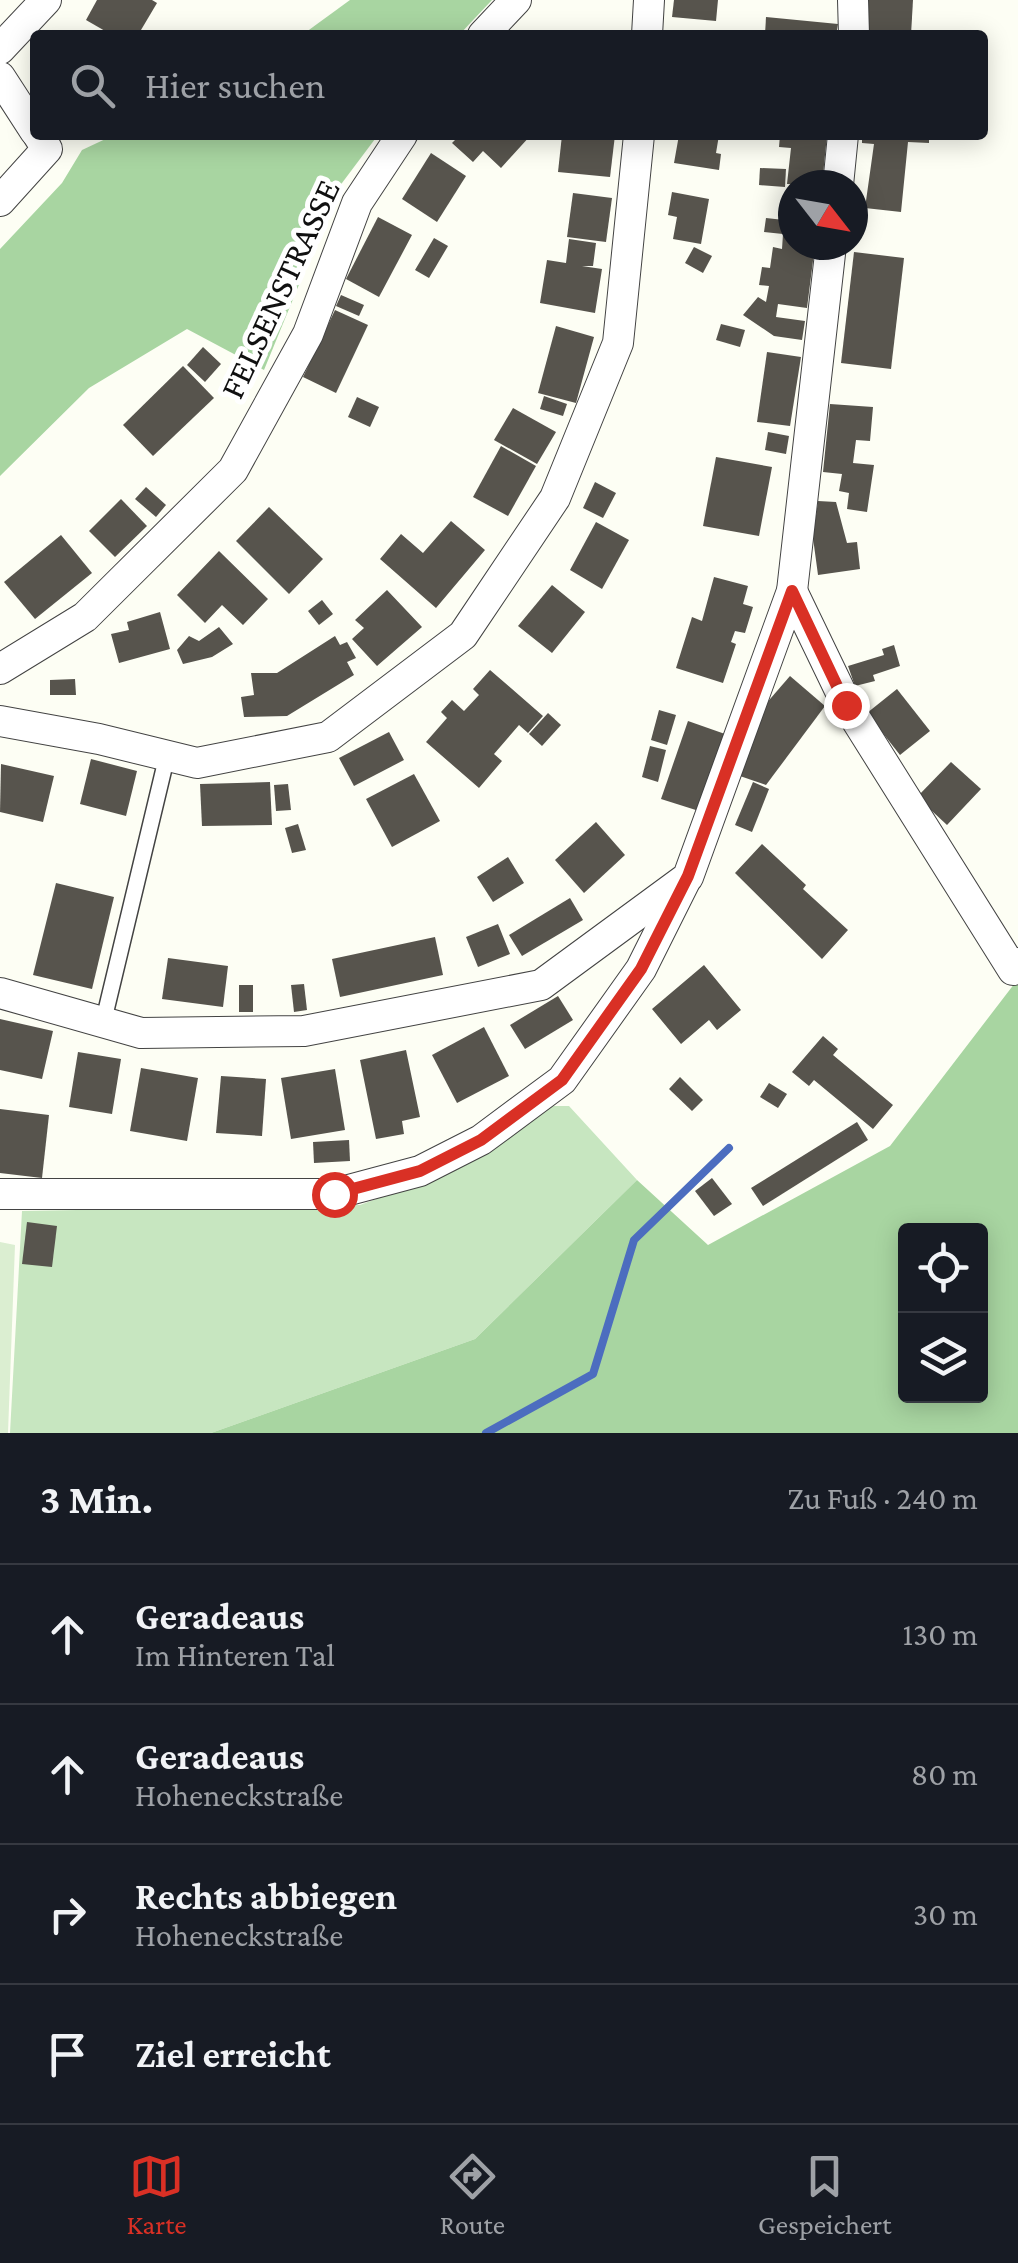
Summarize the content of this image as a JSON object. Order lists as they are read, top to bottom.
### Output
{
  "streets": {
    "street": ["FELSENSTRASSE"]
  },
  "north": "bottom right",
  "page": {
    "search": "Hier suchen",
    "heading": ["3 Min.", "Zu Fuß · 240 m"],
    "list": [
      ["Geradeaus", "Im Hinteren Tal", "130 m"],
      ["Geradeaus", "Hoheneckstraße", "80 m"],
      ["Rechts abbiegen", "Hoheneckstraße", "30 m"],
      "Ziel erreicht"
    ],
    "nav": ["Karte", "Route", "Gespeichert"]
  }
}
